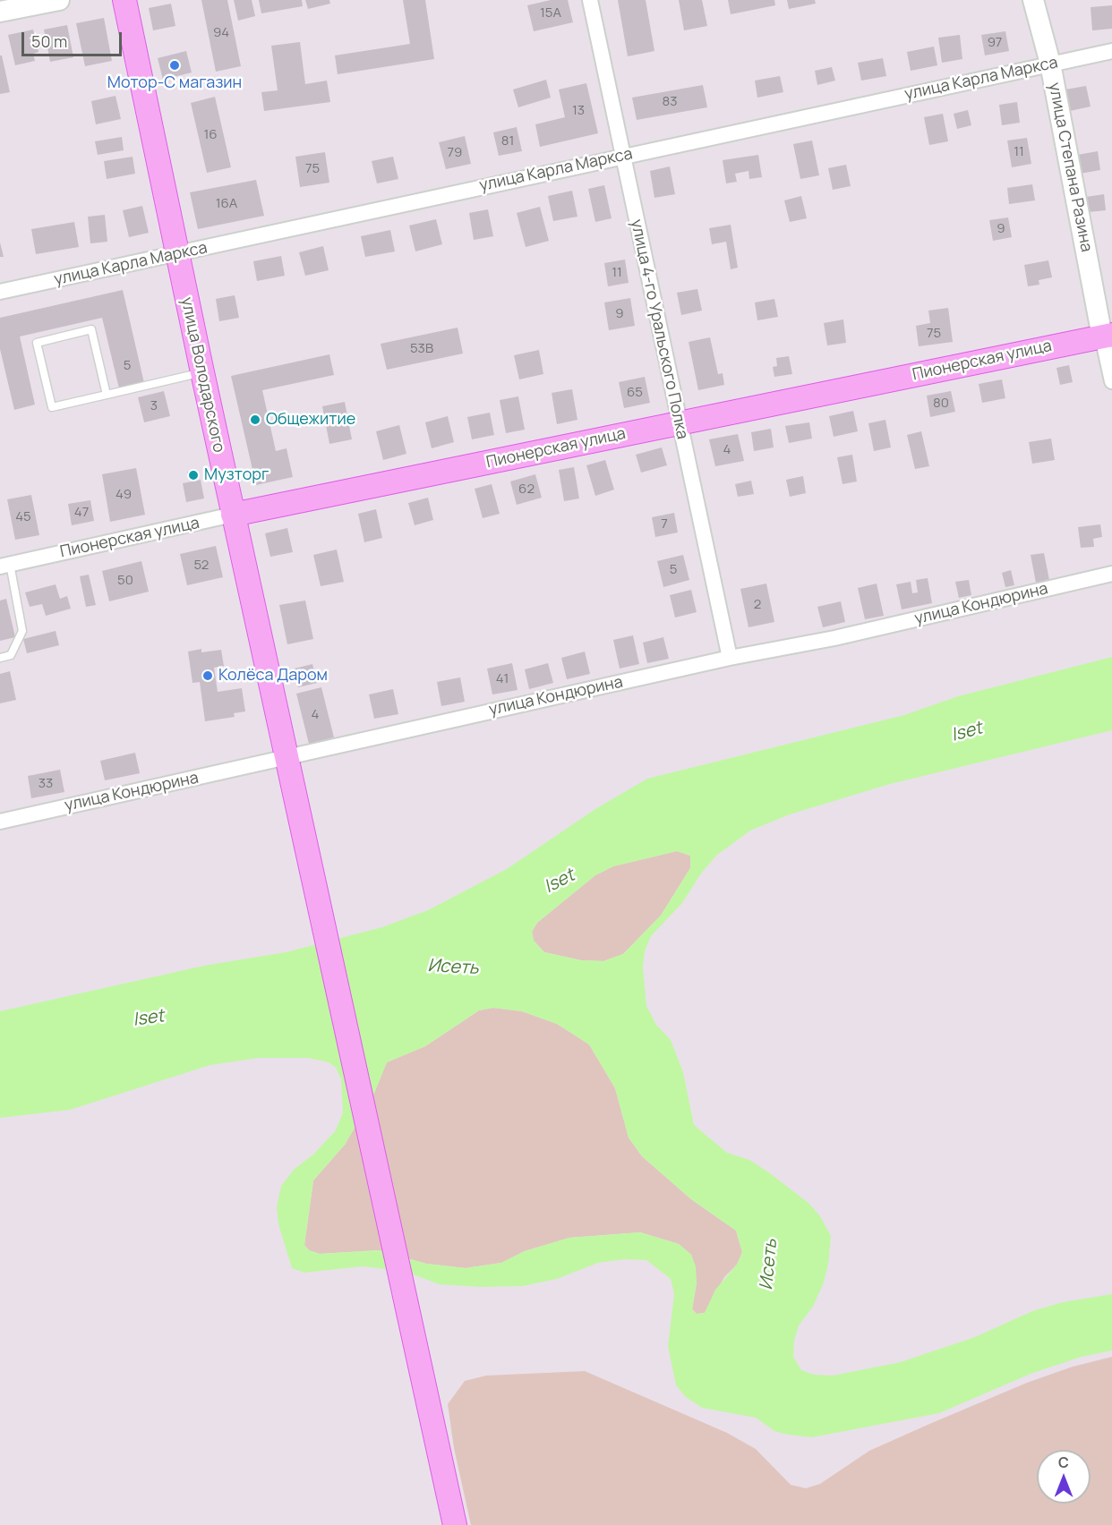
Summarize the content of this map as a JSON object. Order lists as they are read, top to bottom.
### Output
{
  "streets": {
    "main road": ["улица Степана Разина", "Пионерская улица", "улица Володарского"],
    "street": ["улица Карла Маркса", "улица 4-го Уральского Полка", "улица Кондюрина"]
  },
  "crossings": [
    ["улица Карла Маркса", "улица Степана Разина"],
    ["улица Карла Маркса", "улица 4-го Уральского Полка"],
    ["улица Карла Маркса", "улица Володарского"],
    ["улица Степана Разина", "Пионерская улица"],
    ["улица 4-го Уральского Полка", "Пионерская улица"],
    ["улица 4-го Уральского Полка", "улица Кондюрина"],
    ["Пионерская улица", "улица Володарского"],
    ["улица Володарского", "улица Кондюрина"]
  ],
  "water": ["Iset", "Исеть"],
  "places": [
    "Мотор-С магазин",
    "Общежитие",
    "Музторг",
    "Колёса Даром"
  ],
  "house_numbers": [
    "15А",
    "94",
    "97",
    "83",
    "13",
    "16",
    "81",
    "11",
    "79",
    "75",
    "16А",
    "9",
    "11",
    "9",
    "75",
    "53В",
    "5",
    "65",
    "80",
    "3",
    "4",
    "62",
    "49",
    "47",
    "45",
    "7",
    "52",
    "5",
    "50",
    "2",
    "41",
    "4",
    "33"
  ],
  "scale_bar": "50 m",
  "north": "top"
}
